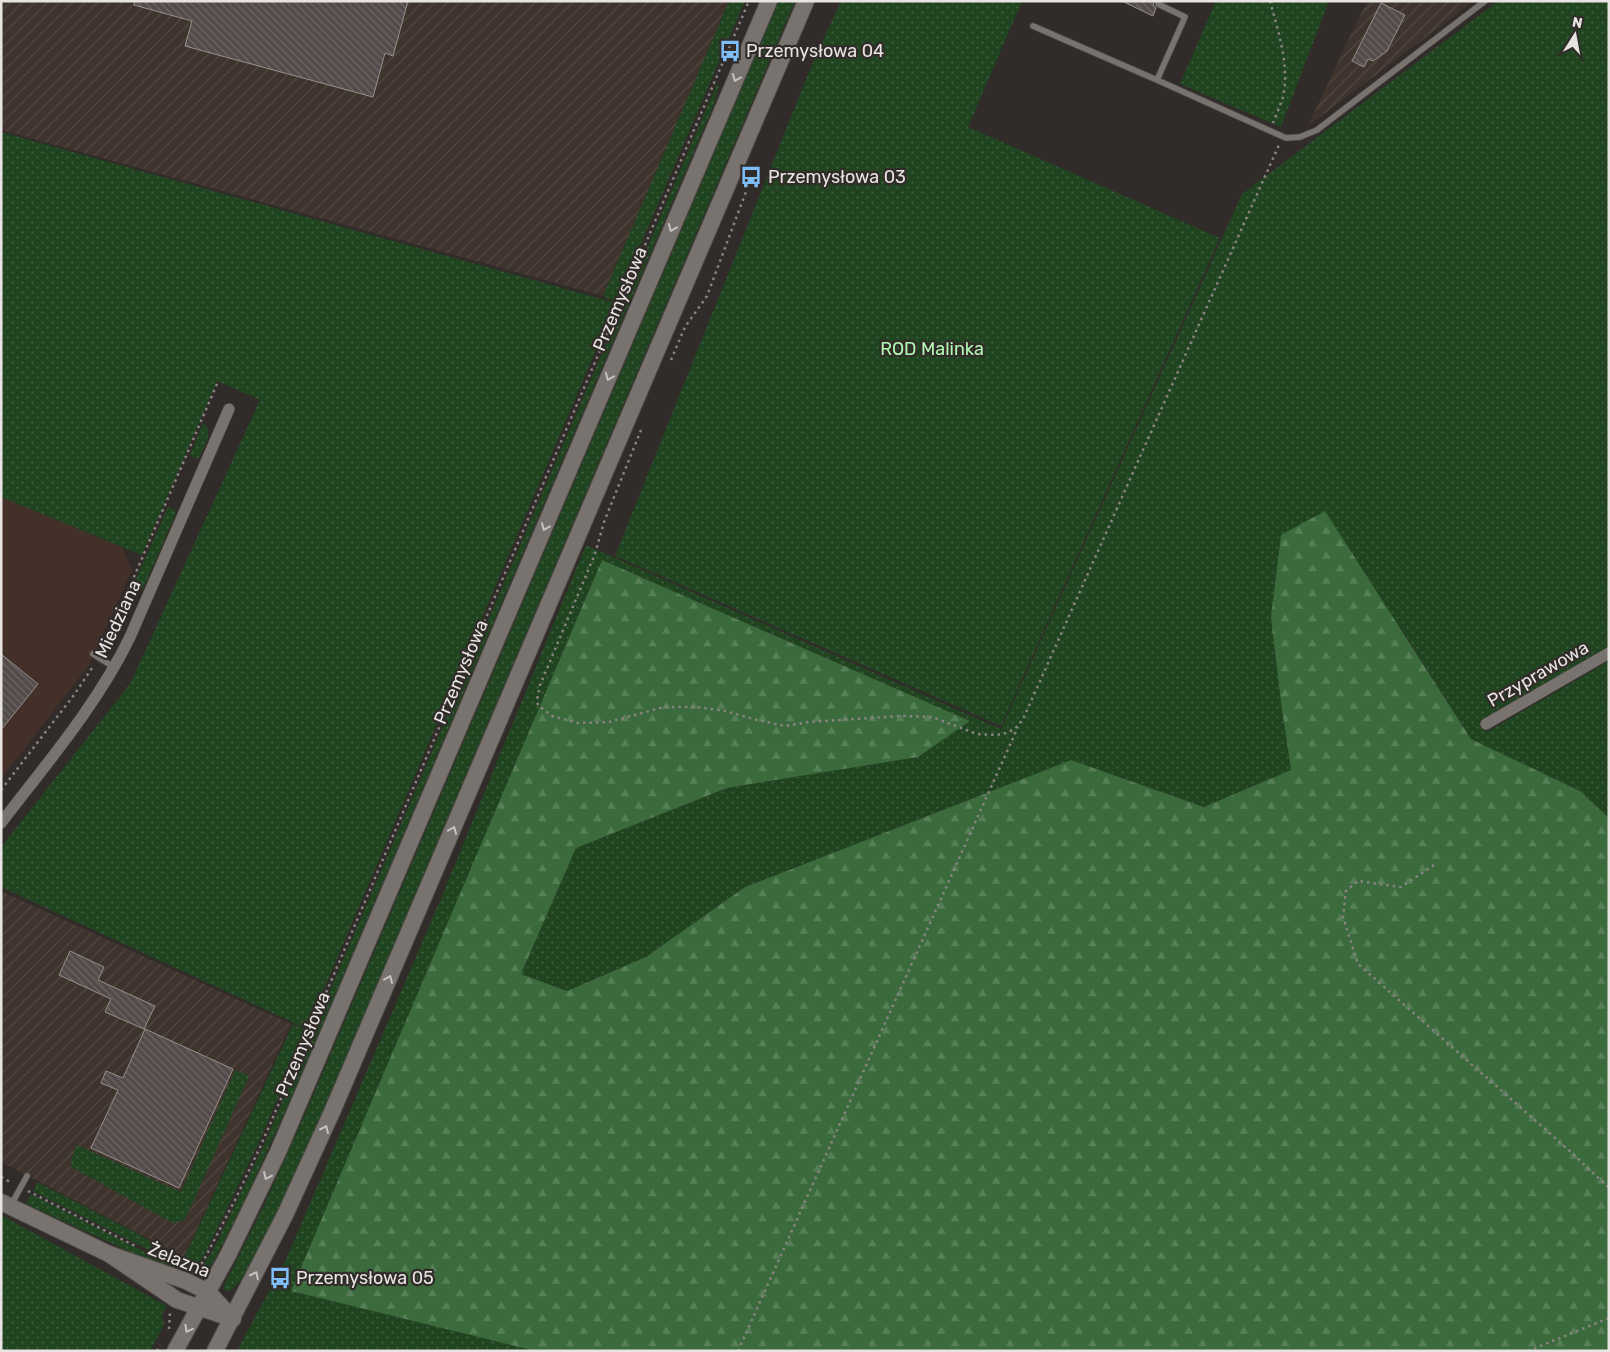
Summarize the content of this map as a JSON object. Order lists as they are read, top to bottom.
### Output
{
  "streets": {
    "main road": ["Przemysłowa", "Żelazna"],
    "street": ["Miedziana", "Przyprawowa"]
  },
  "crossings": [
    ["Przemysłowa", "Żelazna"]
  ],
  "parks": ["ROD Malinka"],
  "places": {
    "bus stop": ["Przemysłowa 04", "Przemysłowa 03", "Przemysłowa 05"]
  },
  "north": "top"
}
